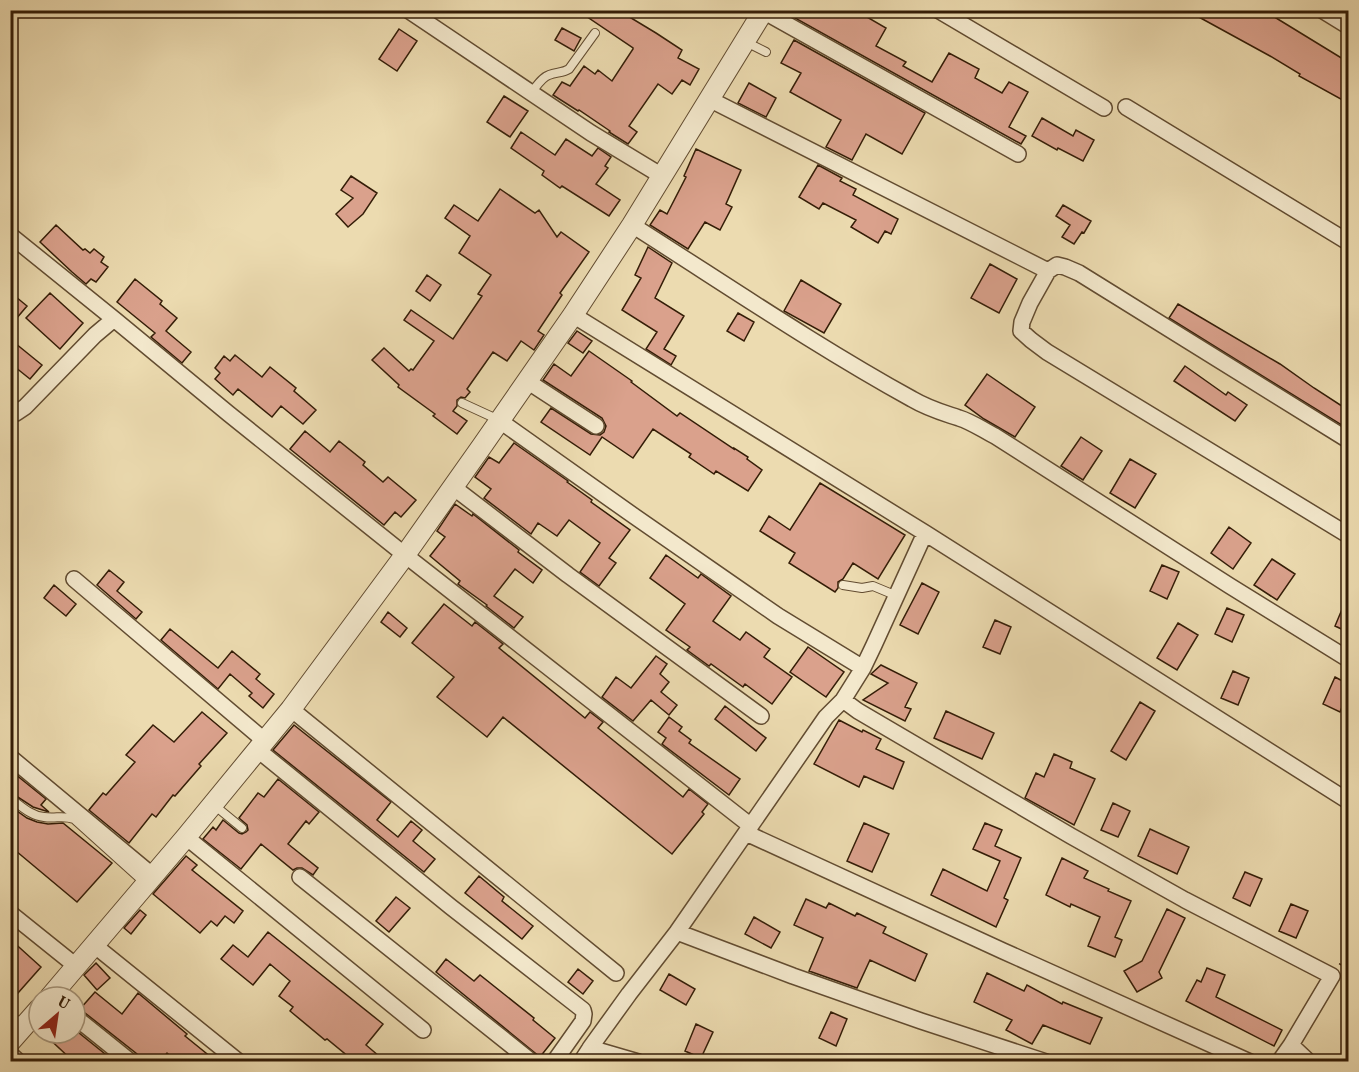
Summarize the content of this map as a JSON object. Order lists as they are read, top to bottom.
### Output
{
  "north": "top right"
}
